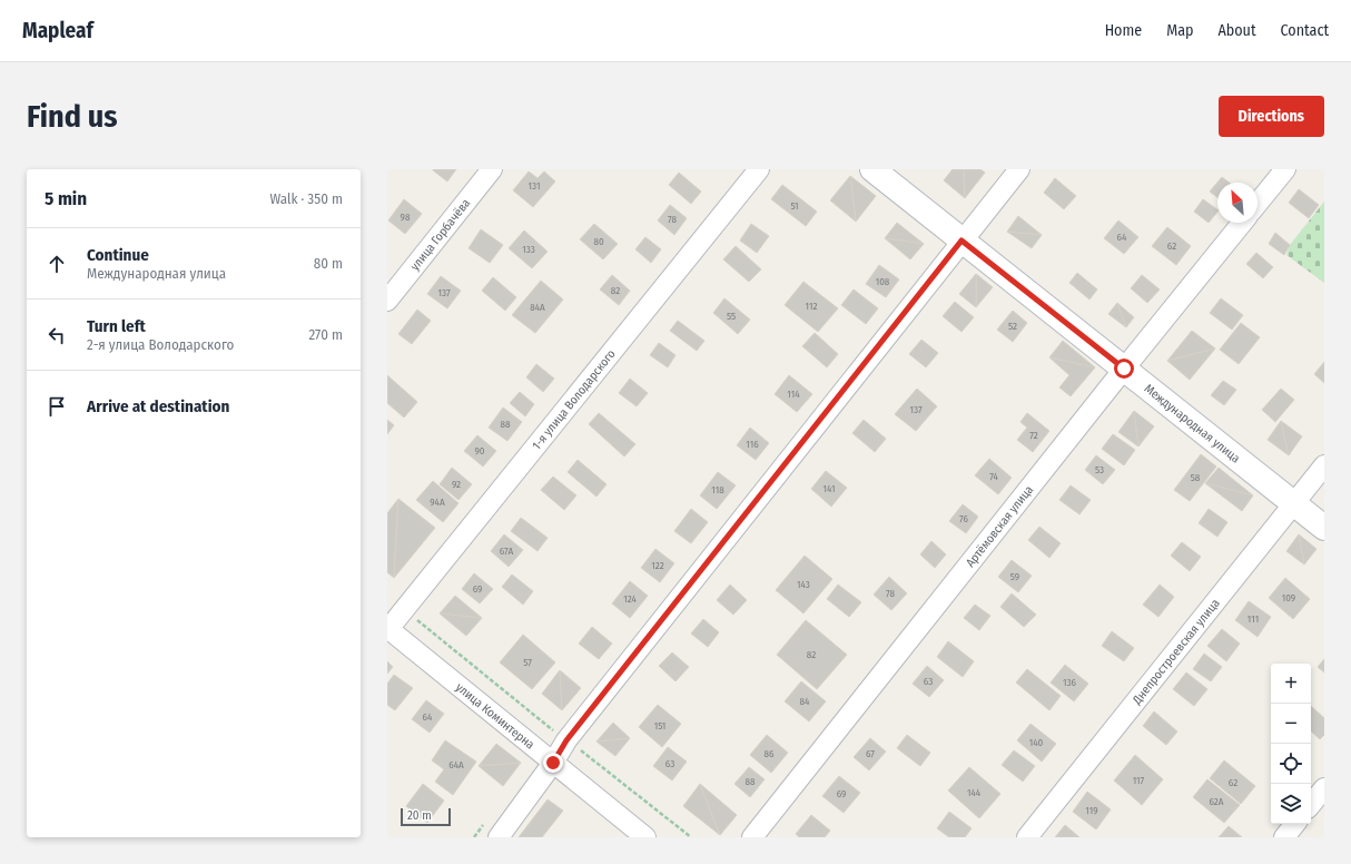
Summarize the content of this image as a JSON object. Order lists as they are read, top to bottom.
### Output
{
  "streets": {
    "main road": ["Международная улица"],
    "street": [
      "улица Горбачёва",
      "1-я улица Володарского",
      "Артёмовская улица",
      "Днепростроевская улица",
      "улица Коминтерна"
    ]
  },
  "crossings": [
    ["1-я улица Володарского", "улица Коминтерна"],
    ["Международная улица", "Артёмовская улица"],
    ["Международная улица", "Днепростроевская улица"]
  ],
  "house_numbers": [
    "131",
    "51",
    "98",
    "78",
    "64",
    "80",
    "62",
    "133",
    "108",
    "82",
    "137",
    "112",
    "84А",
    "55",
    "52",
    "114",
    "137",
    "88",
    "72",
    "116",
    "90",
    "53",
    "74",
    "58",
    "92",
    "141",
    "118",
    "94А",
    "76",
    "67А",
    "122",
    "59",
    "143",
    "69",
    "78",
    "109",
    "124",
    "111",
    "82",
    "57",
    "63",
    "136",
    "84",
    "64",
    "151",
    "140",
    "86",
    "67",
    "63",
    "64А",
    "117",
    "88",
    "62",
    "144",
    "69",
    "62А",
    "119"
  ],
  "scale_bar": "20 m",
  "north": "top left",
  "page": {
    "header": "Mapleaf",
    "nav": [
      "Home",
      "Map",
      "About",
      "Contact"
    ],
    "buttons": "Directions",
    "title": "Find us",
    "heading": ["5 min", "Walk · 350 m"],
    "list": [
      ["Continue", "Международная улица", "80 m"],
      ["Turn left", "2-я улица Володарского", "270 m"],
      "Arrive at destination"
    ],
    "map_buttons": ["+", "−"],
    "scale": "20 m"
  }
}
